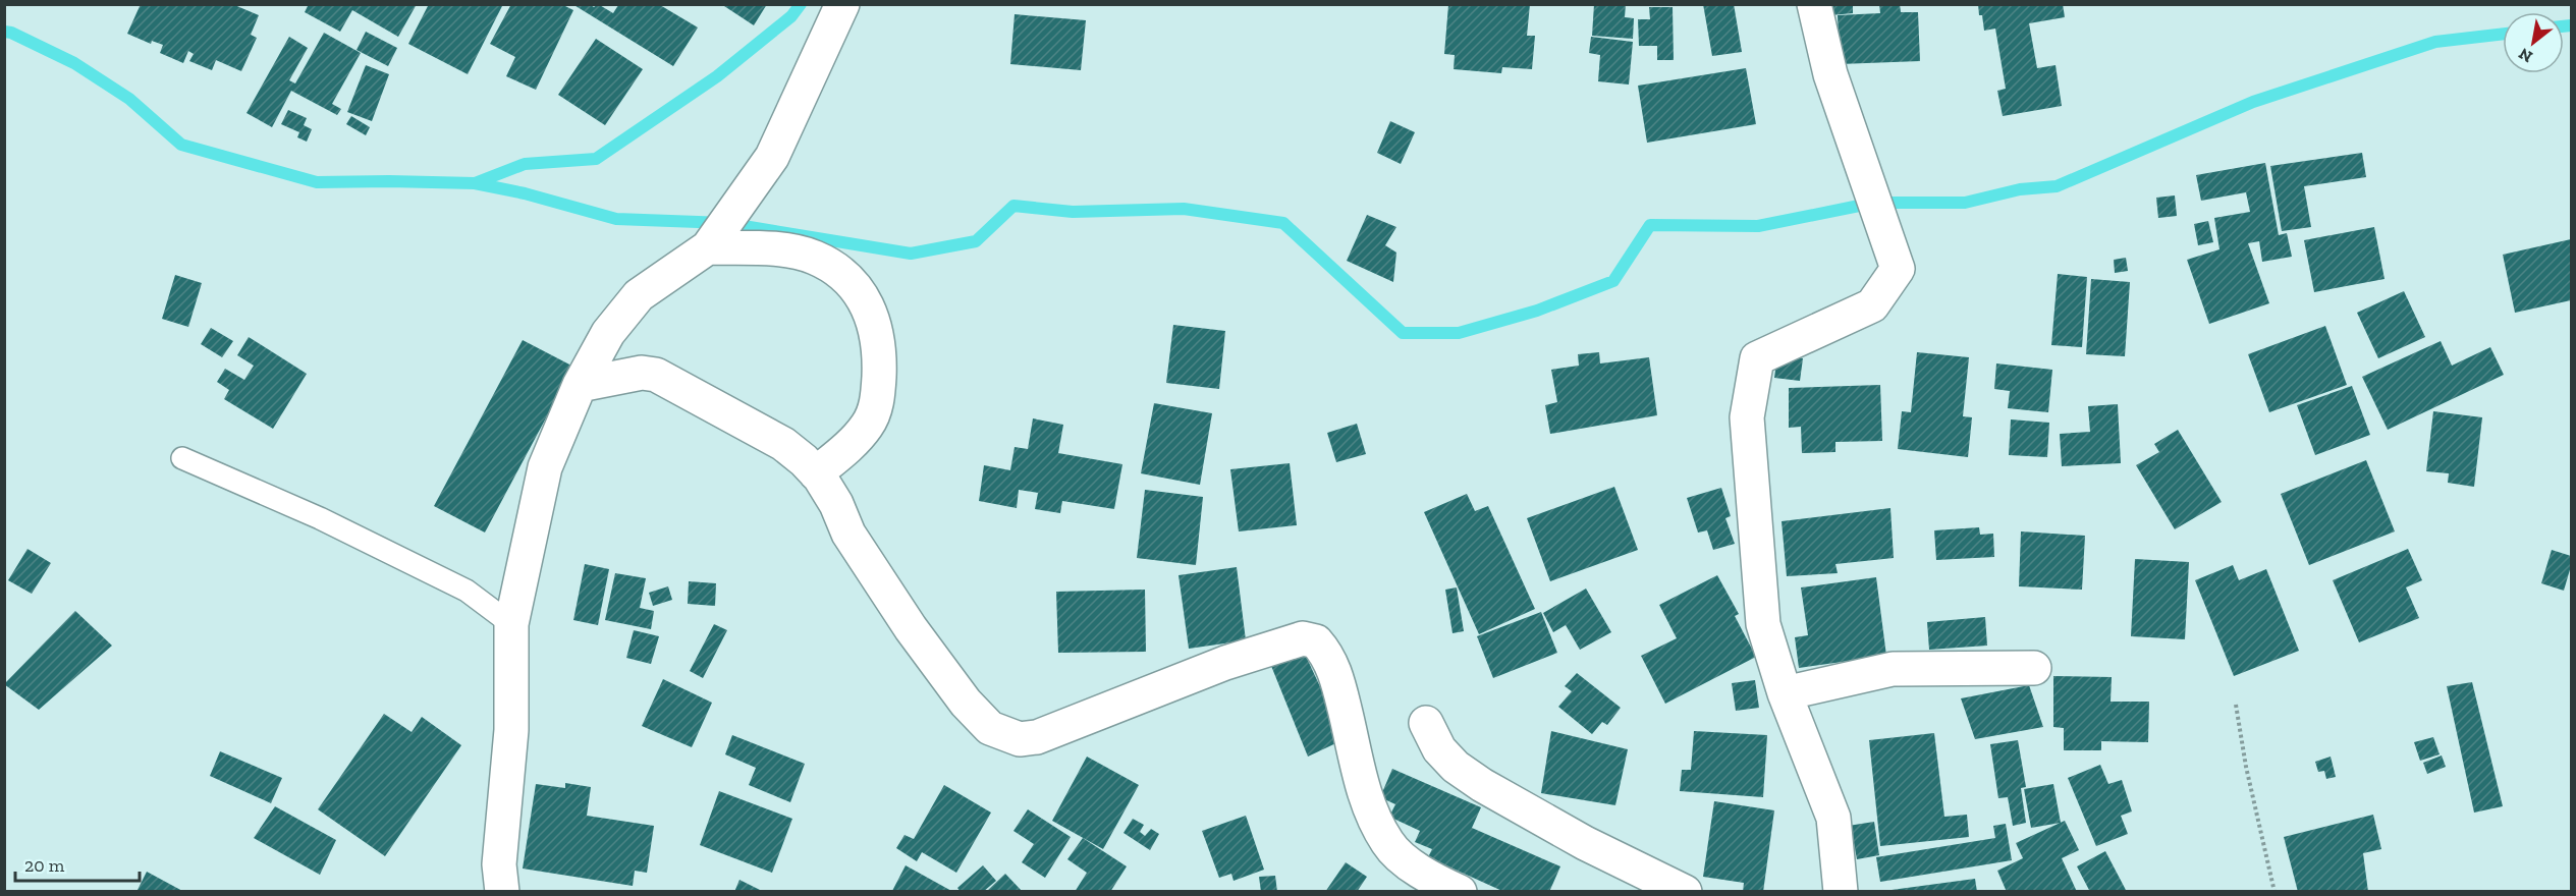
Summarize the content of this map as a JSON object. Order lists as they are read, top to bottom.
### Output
{
  "scale_bar": "20 m",
  "north": "bottom left"
}
